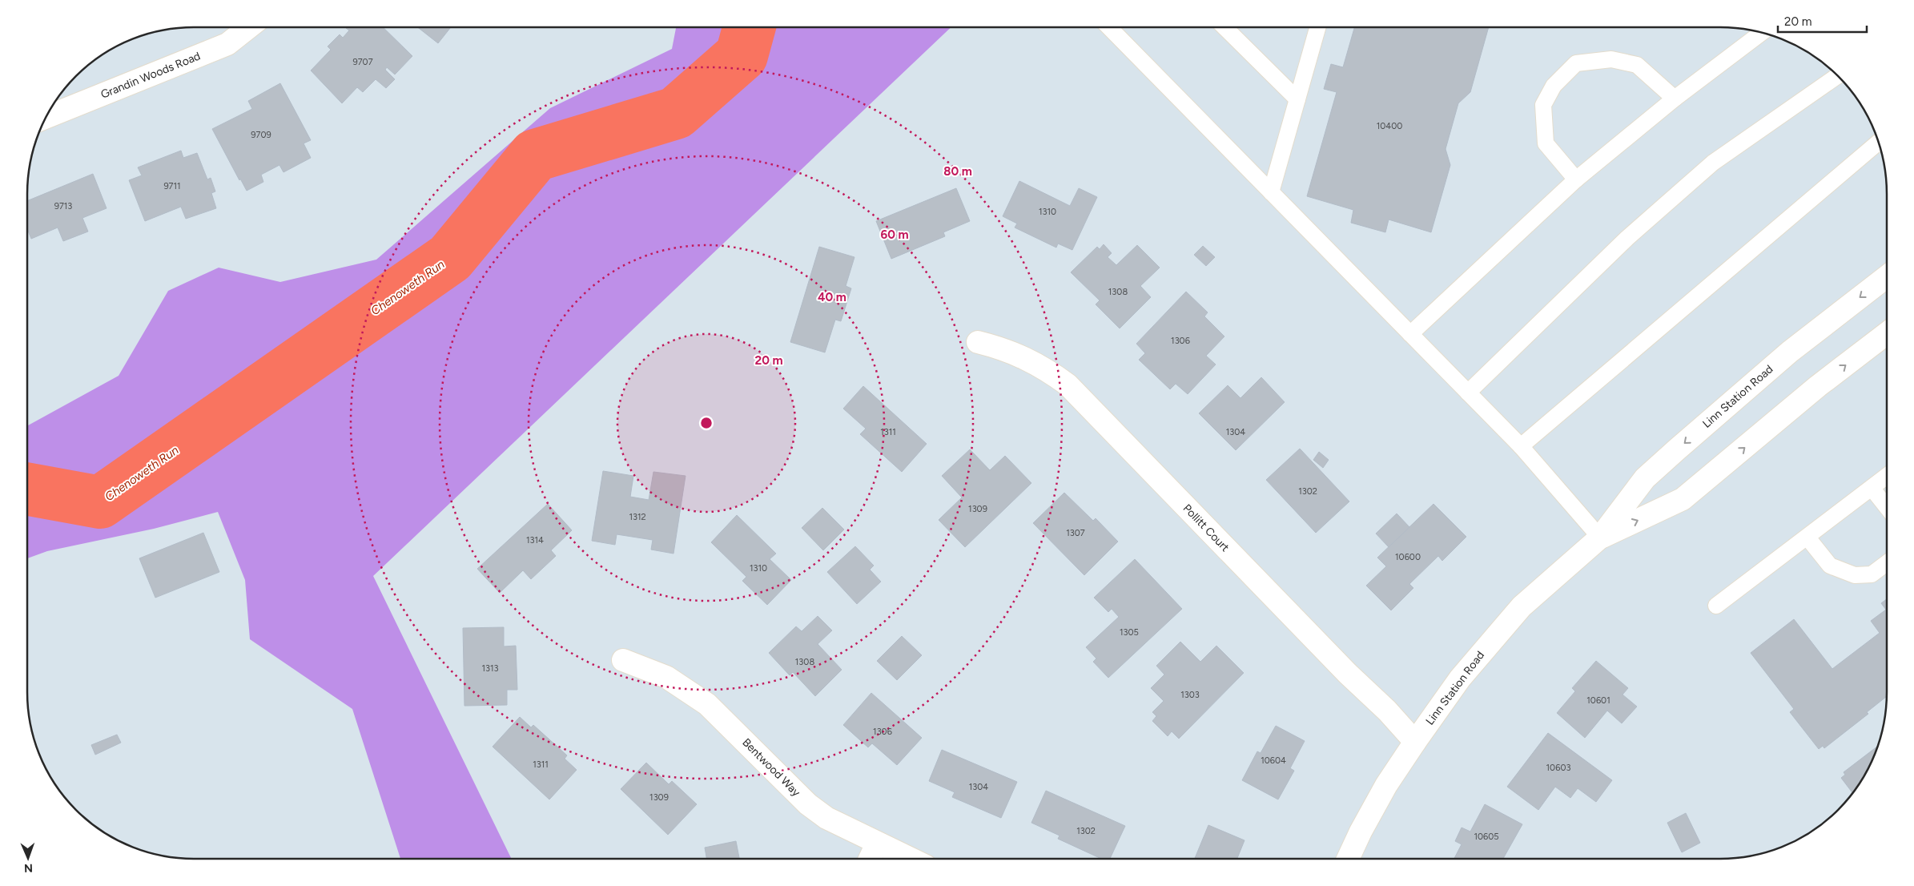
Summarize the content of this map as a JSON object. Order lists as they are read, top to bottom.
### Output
{
  "streets": {
    "street": [
      "Grandin Woods Road",
      "Linn Station Road",
      "Pollitt Court",
      "Bentwood Way"
    ]
  },
  "crossings": [
    ["Linn Station Road", "Pollitt Court"]
  ],
  "water": ["Chenoweth Run"],
  "house_numbers": [
    "9707",
    "10400",
    "9709",
    "9711",
    "9713",
    "1310",
    "1308",
    "1306",
    "1311",
    "1304",
    "1302",
    "1309",
    "1312",
    "1307",
    "1314",
    "10600",
    "1310",
    "1305",
    "1308",
    "1313",
    "1303",
    "10601",
    "1306",
    "10604",
    "1311",
    "10603",
    "1304",
    "1309",
    "1302",
    "10605"
  ],
  "scale_bar": "20 m",
  "north": "bottom",
  "rings": [
    "80 m",
    "60 m",
    "40 m",
    "20 m"
  ]
}
